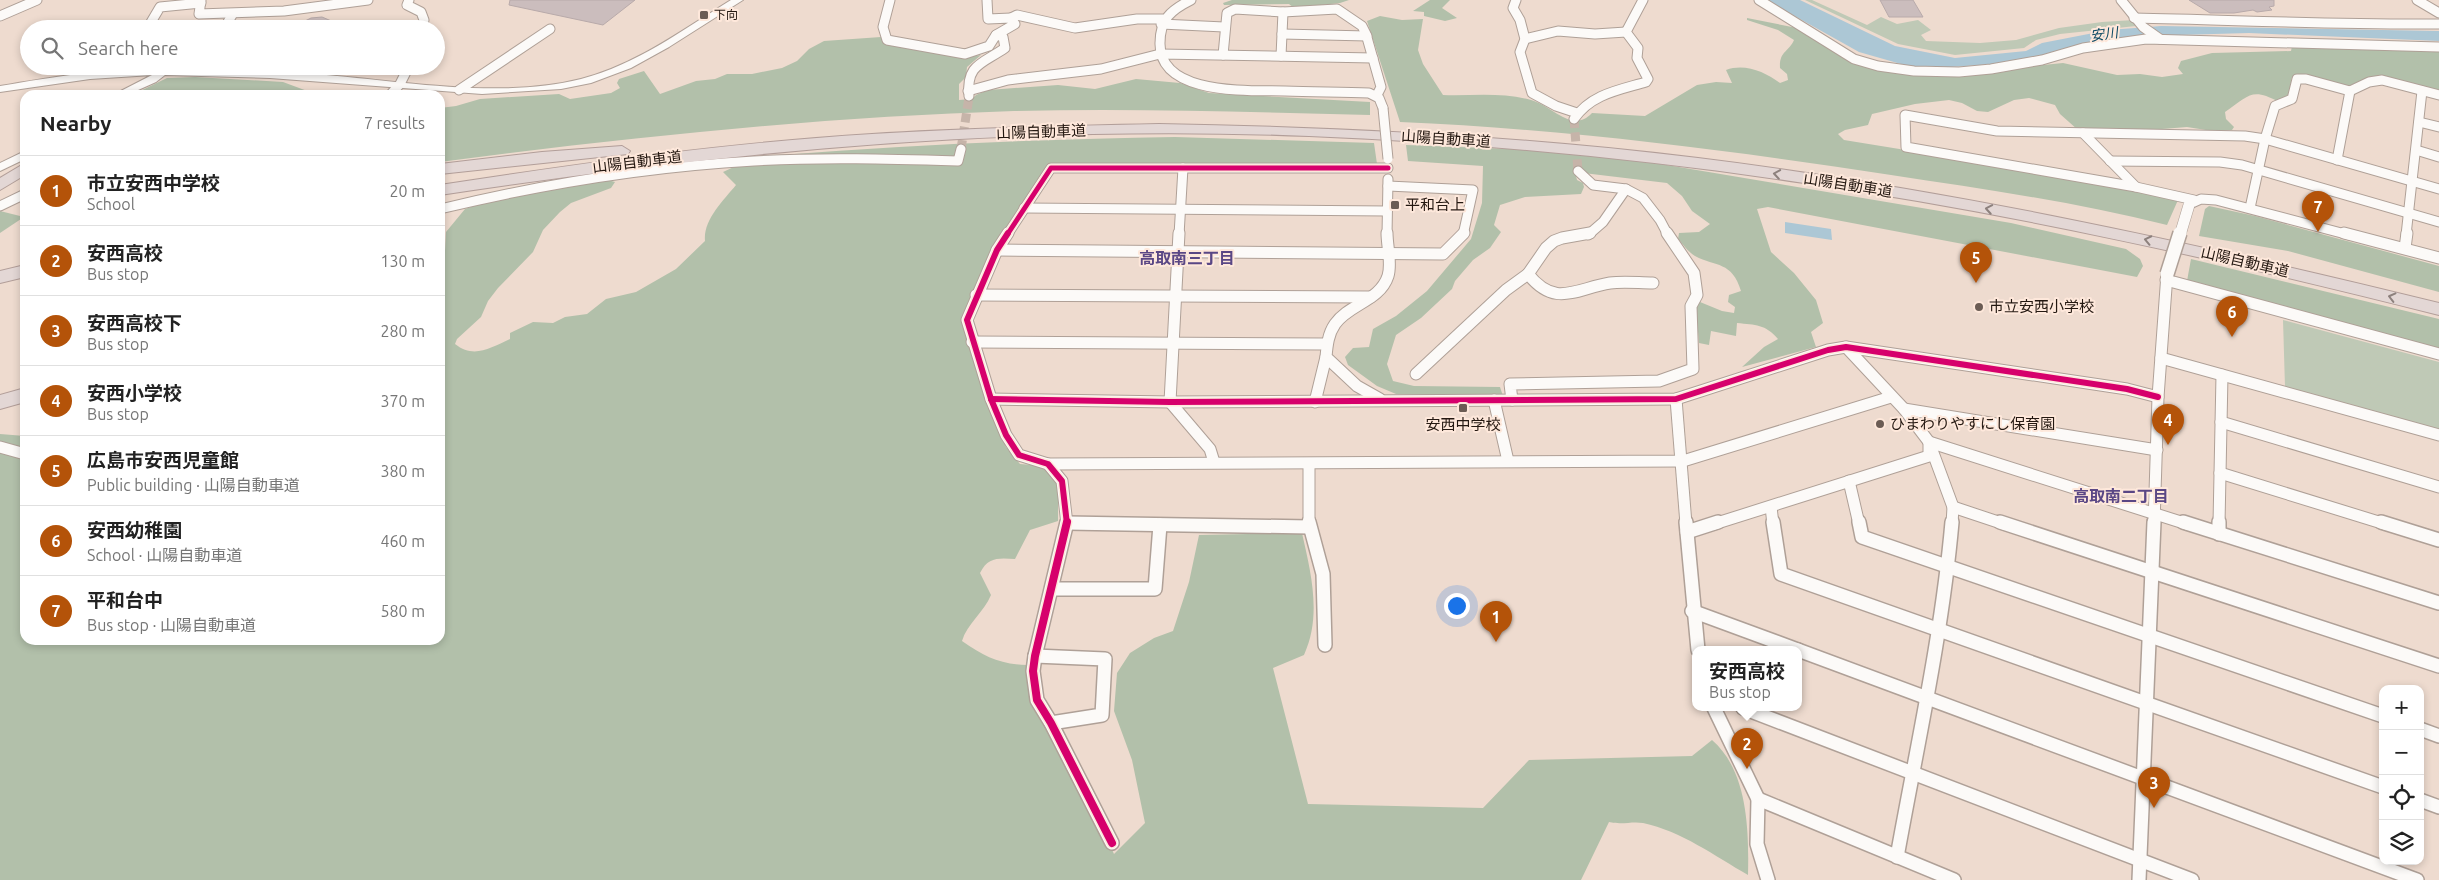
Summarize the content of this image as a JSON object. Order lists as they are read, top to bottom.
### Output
{
  "streets": {
    "highway": ["山陽自動車道"]
  },
  "districts": ["高取南三丁目", "高取南二丁目"],
  "water": ["安川"],
  "places": {
    "transit": ["下向", "平和台上", "安西中学校"],
    "other": ["市立安西小学校", "ひまわりやすにし保育園"]
  },
  "page": {
    "search": "Search here",
    "heading": ["Nearby", "7 results"],
    "list": [
      {
        "mark": "1",
        "name": "市立安西中学校",
        "note": "School",
        "value": "20 m"
      },
      {
        "mark": "2",
        "name": "安西高校",
        "note": "Bus stop",
        "value": "130 m"
      },
      {
        "mark": "3",
        "name": "安西高校下",
        "note": "Bus stop",
        "value": "280 m"
      },
      {
        "mark": "4",
        "name": "安西小学校",
        "note": "Bus stop",
        "value": "370 m"
      },
      {
        "mark": "5",
        "name": "広島市安西児童館",
        "note": "Public building · 山陽自動車道",
        "value": "380 m"
      },
      {
        "mark": "6",
        "name": "安西幼稚園",
        "note": "School · 山陽自動車道",
        "value": "460 m"
      },
      {
        "mark": "7",
        "name": "平和台中",
        "note": "Bus stop · 山陽自動車道",
        "value": "580 m"
      }
    ],
    "pins": [
      "7",
      "5",
      "6",
      "4",
      "1",
      "2",
      "3"
    ],
    "popup": ["安西高校", "Bus stop"],
    "map_buttons": ["+", "−"]
  }
}
